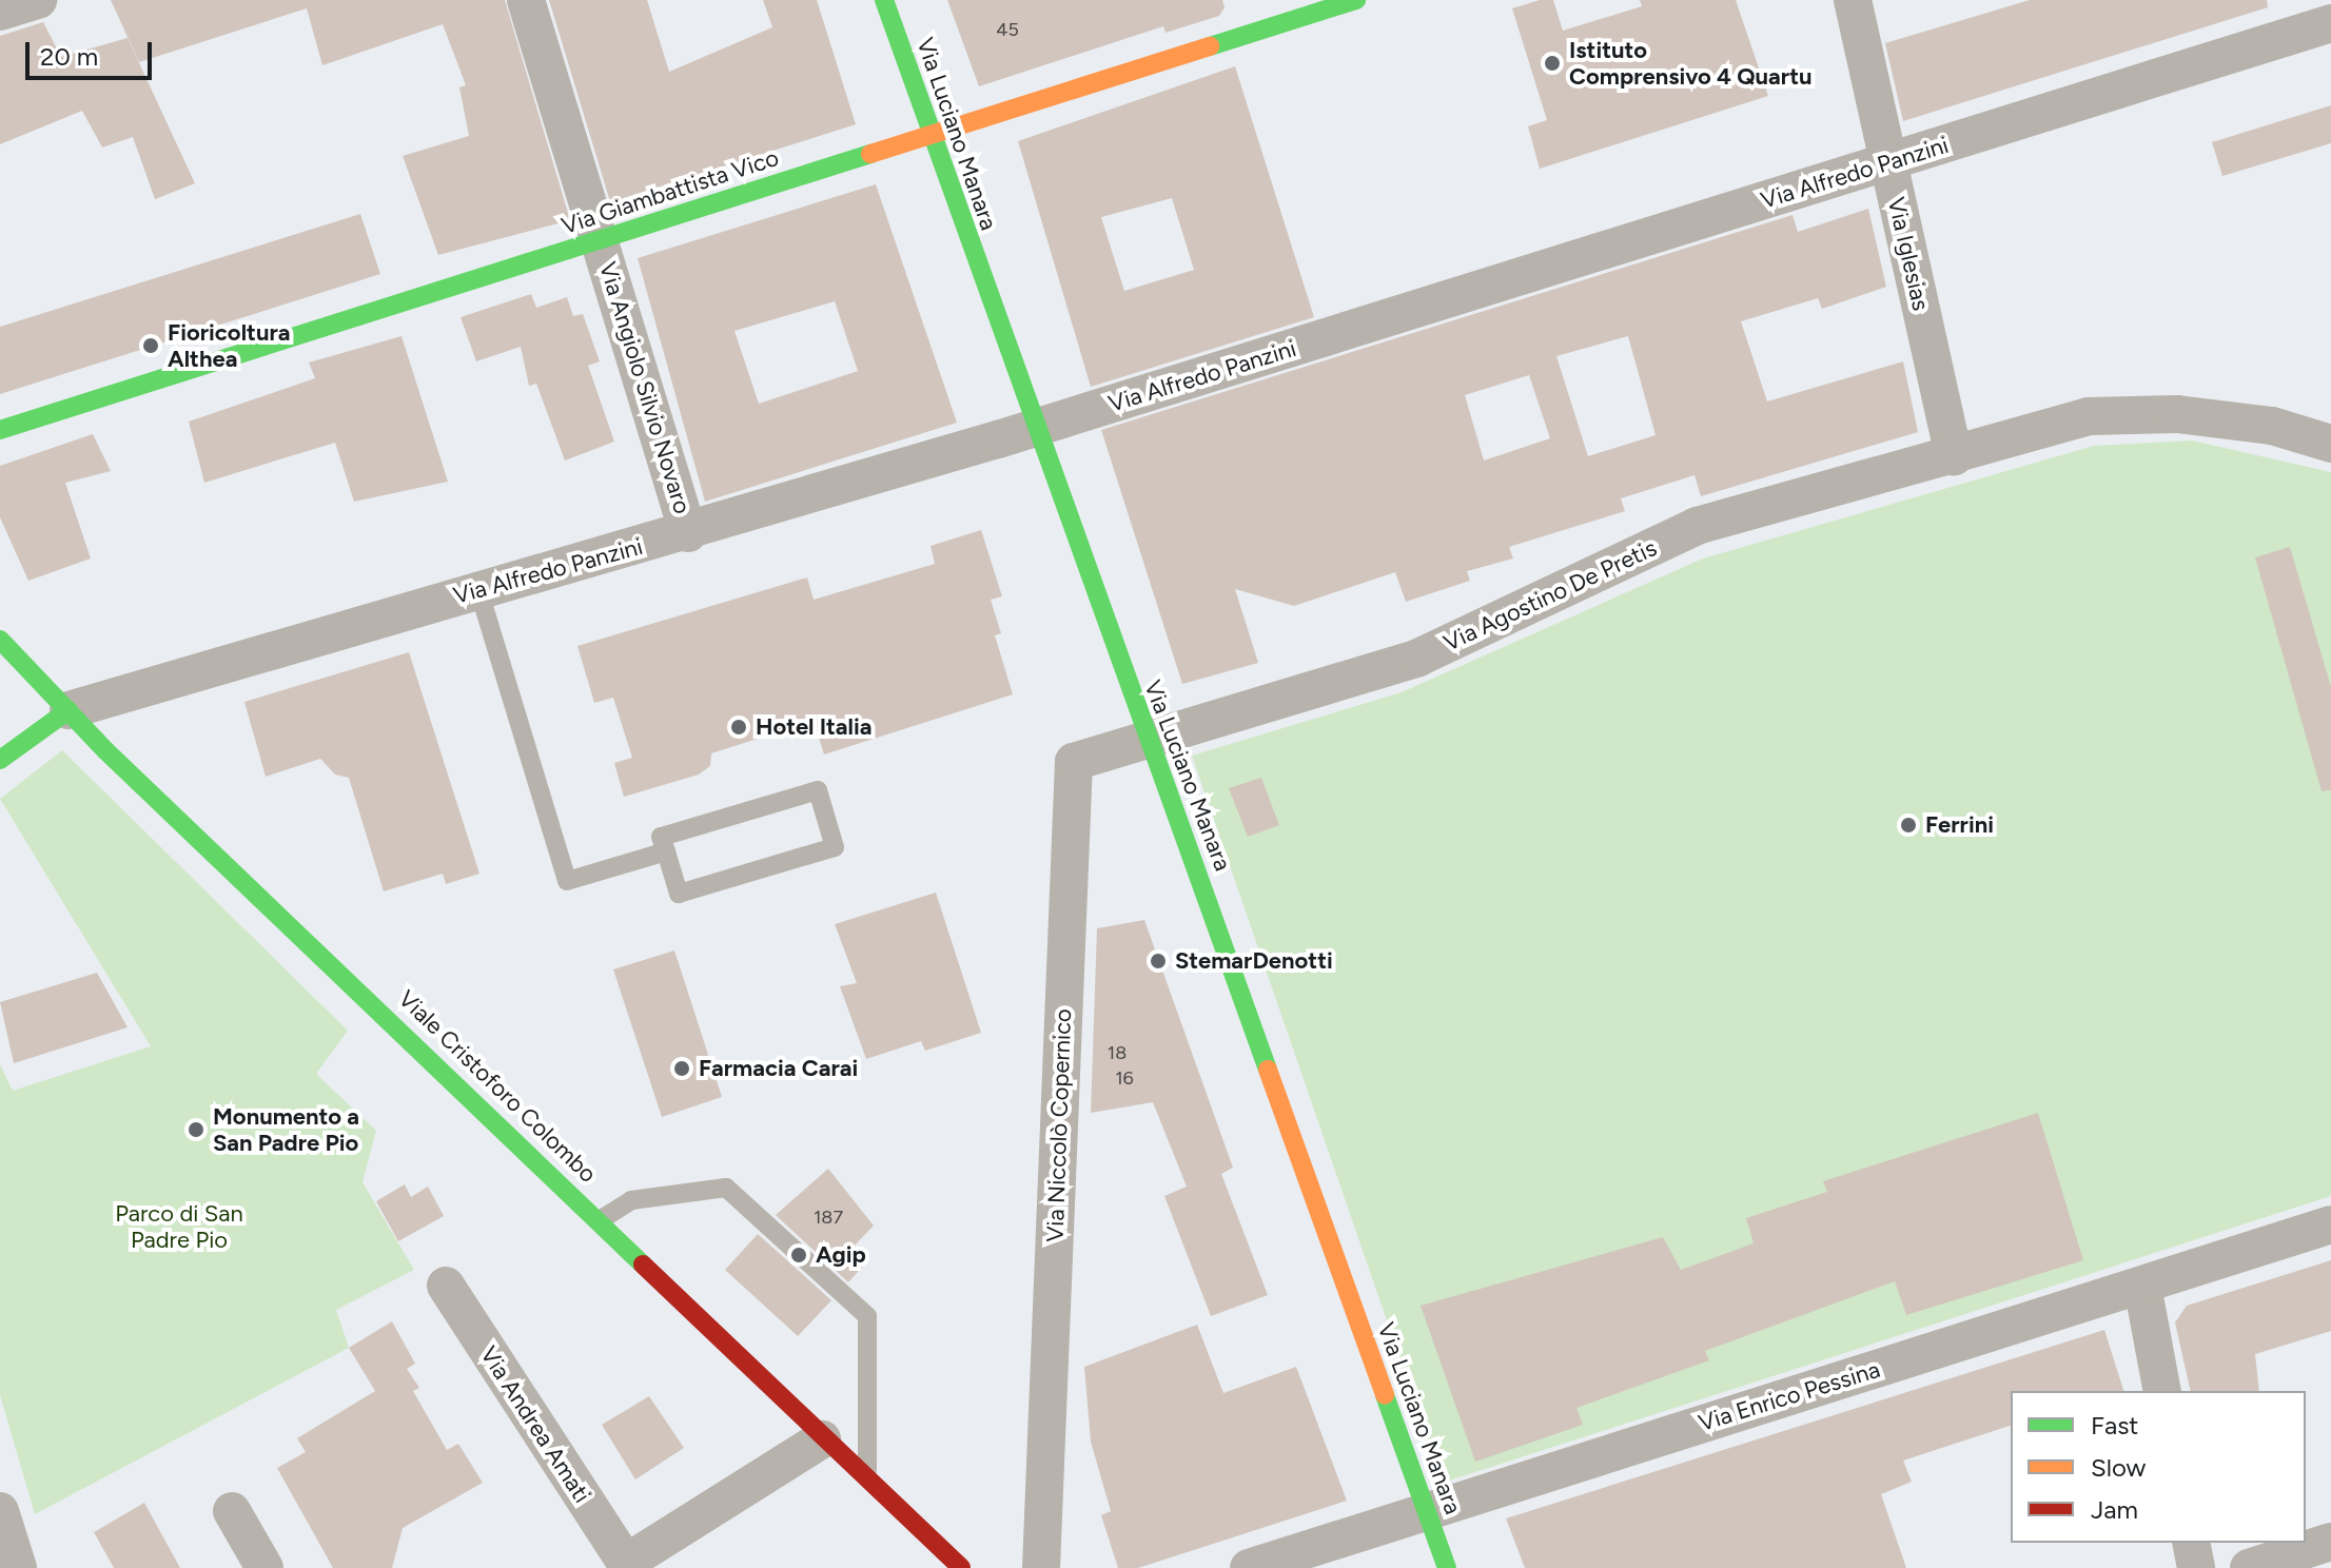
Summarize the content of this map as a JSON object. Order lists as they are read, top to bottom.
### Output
{
  "streets": {
    "street": [
      "Via Luciano Manara",
      "Via Alfredo Panzini",
      "Via Giambattista Vico",
      "Via Iglesias",
      "Via Angiolo Silvio Novaro",
      "Via Agostino De Pretis",
      "Viale Cristoforo Colombo",
      "Via Niccolò Copernico",
      "Via Enrico Pessina",
      "Via Andrea Amati"
    ]
  },
  "crossings": [
    ["Via Luciano Manara", "Via Alfredo Panzini"],
    ["Via Luciano Manara", "Via Giambattista Vico"],
    ["Via Luciano Manara", "Via Agostino De Pretis"],
    ["Via Luciano Manara", "Via Niccolò Copernico"],
    ["Via Luciano Manara", "Via Enrico Pessina"],
    ["Via Alfredo Panzini", "Via Iglesias"],
    ["Via Alfredo Panzini", "Via Angiolo Silvio Novaro"],
    ["Via Alfredo Panzini", "Viale Cristoforo Colombo"],
    ["Via Giambattista Vico", "Via Angiolo Silvio Novaro"],
    ["Via Iglesias", "Via Agostino De Pretis"],
    ["Via Agostino De Pretis", "Via Niccolò Copernico"],
    ["Viale Cristoforo Colombo", "Via Andrea Amati"]
  ],
  "parks": ["Parco di San Padre Pio"],
  "places": [
    "Istituto Comprensivo 4 Quartu",
    "Fioricoltura Althea",
    "Hotel Italia",
    "Ferrini",
    "StemarDenotti",
    "Farmacia Carai",
    "Monumento a San Padre Pio",
    "Agip"
  ],
  "house_numbers": [
    "45",
    "18",
    "16",
    "187"
  ],
  "legend": ["Fast", "Slow", "Jam"],
  "scale_bar": "20 m"
}
